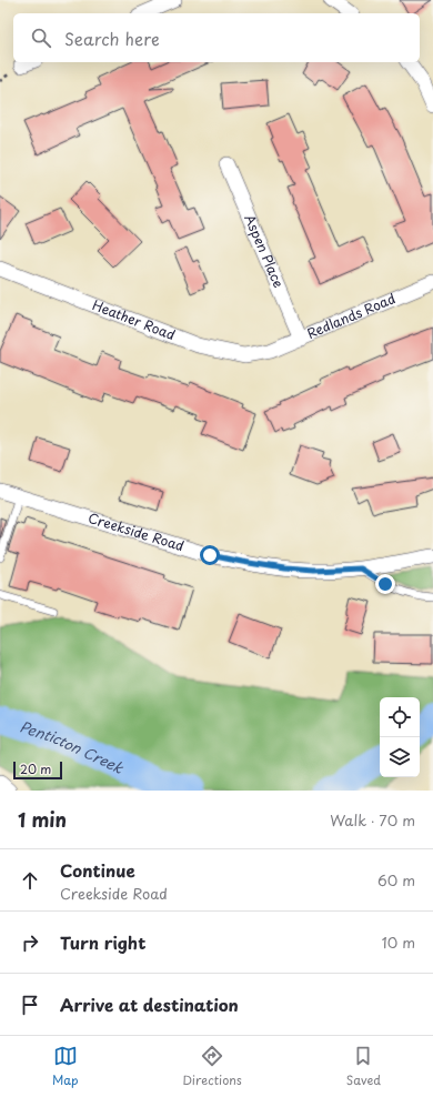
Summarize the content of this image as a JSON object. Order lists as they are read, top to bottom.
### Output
{
  "streets": {
    "street": [
      "Aspen Place",
      "Redlands Road",
      "Heather Road",
      "Creekside Road"
    ]
  },
  "crossings": [
    ["Aspen Place", "Redlands Road"],
    ["Redlands Road", "Heather Road"]
  ],
  "water": ["Penticton Creek"],
  "scale_bar": "20 m",
  "page": {
    "search": "Search here",
    "scale": "20 m",
    "heading": ["1 min", "Walk · 70 m"],
    "list": [
      ["Continue", "Creekside Road", "60 m"],
      ["Turn right", "10 m"],
      "Arrive at destination"
    ],
    "nav": ["Map", "Directions", "Saved"]
  }
}
